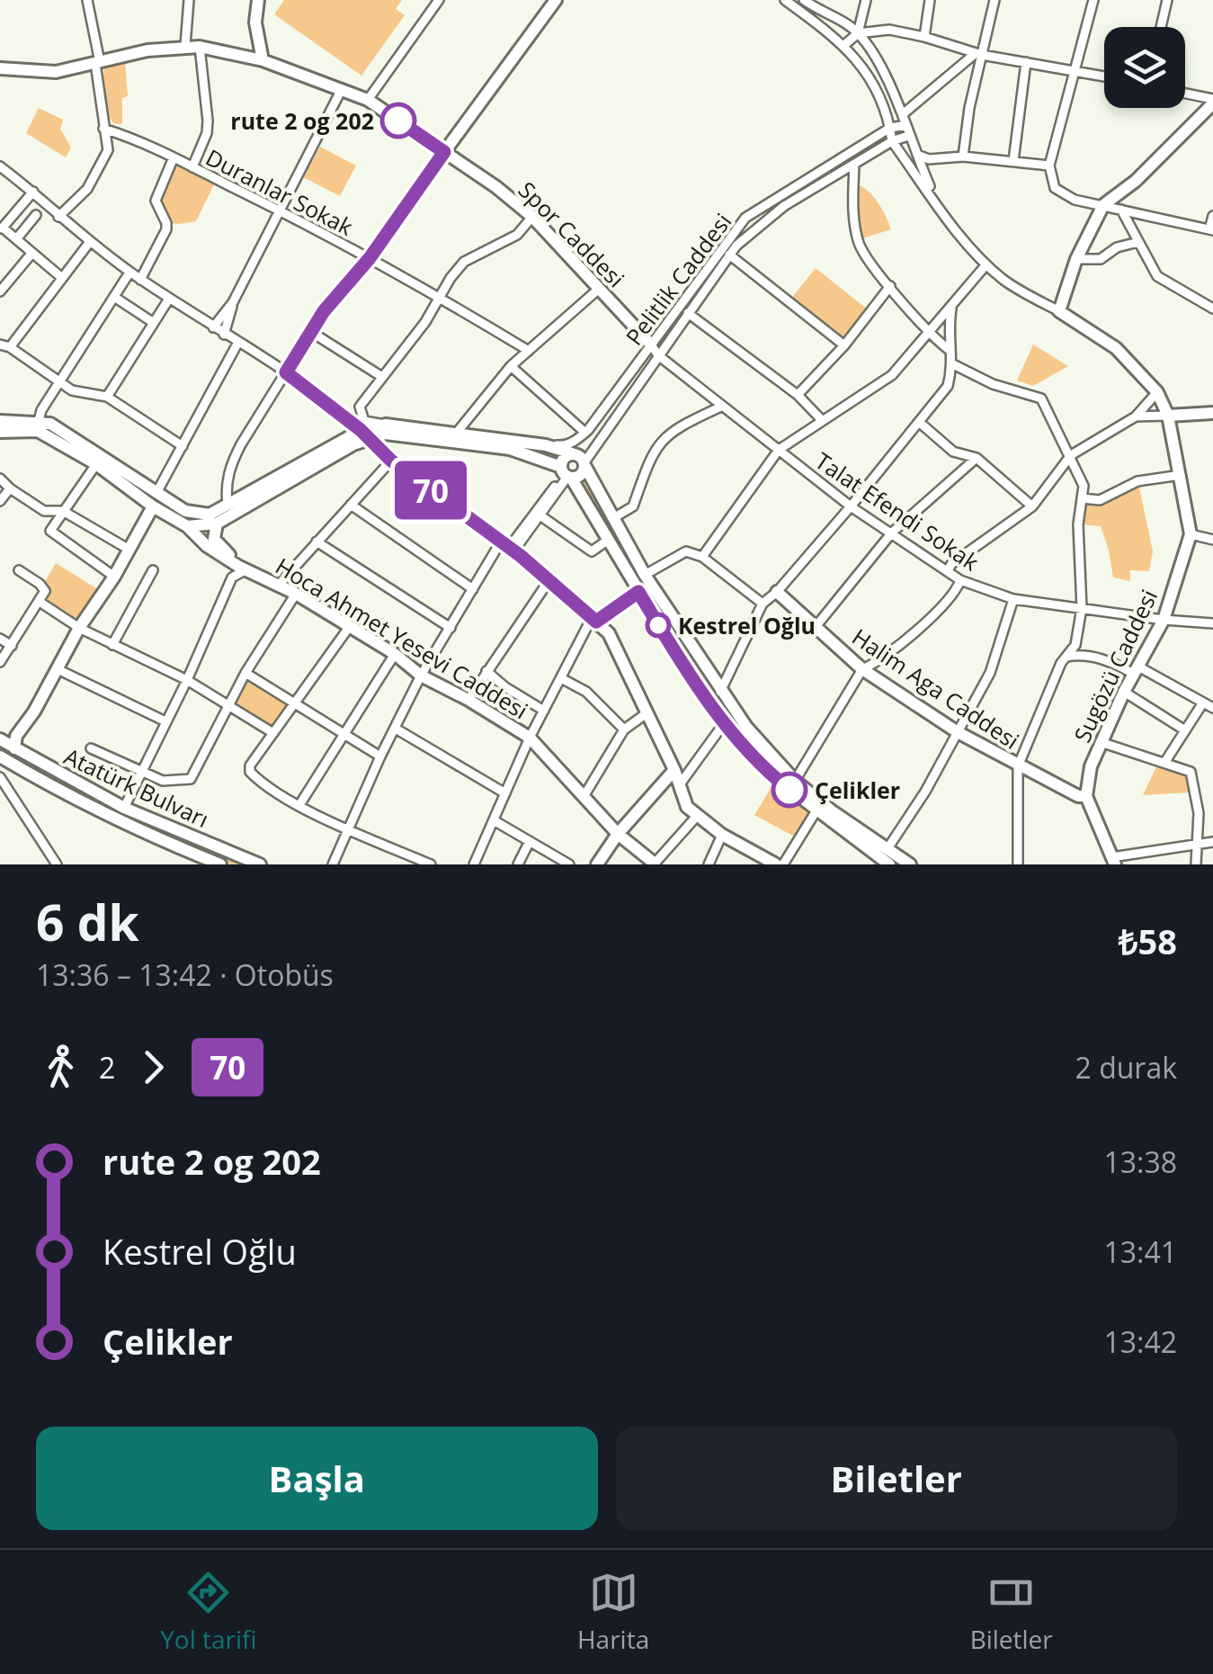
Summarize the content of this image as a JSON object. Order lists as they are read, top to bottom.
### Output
{
  "streets": {
    "street": [
      "Duranlar Sokak",
      "Spor Caddesi",
      "Pelitlik Caddesi",
      "Talat Efendi Sokak",
      "Hoca Ahmet Yesevi Caddesi",
      "Sugözü Caddesi",
      "Halim Aga Caddesi",
      "Atatürk Bulvarı"
    ]
  },
  "crossings": [
    ["Spor Caddesi", "Pelitlik Caddesi"],
    ["Spor Caddesi", "Talat Efendi Sokak"],
    ["Pelitlik Caddesi", "Talat Efendi Sokak"],
    ["Talat Efendi Sokak", "Sugözü Caddesi"],
    ["Sugözü Caddesi", "Halim Aga Caddesi"]
  ],
  "places": ["rute 2 og 202", "Kestrel Oğlu", "Çelikler"],
  "lines": ["bus line 70"],
  "page": {
    "on_map": "70",
    "heading": ["6 dk", "13:36 – 13:42 · Otobüs", "₺58"],
    "legs": ["2", "70", "2 durak"],
    "list": [
      {
        "name": "rute 2 og 202",
        "value": "13:38"
      },
      {
        "name": "Kestrel Oğlu",
        "value": "13:41"
      },
      {
        "name": "Çelikler",
        "value": "13:42"
      }
    ],
    "buttons": ["Başla", "Biletler"],
    "tabs": ["Yol tarifi", "Harita", "Biletler"]
  }
}
